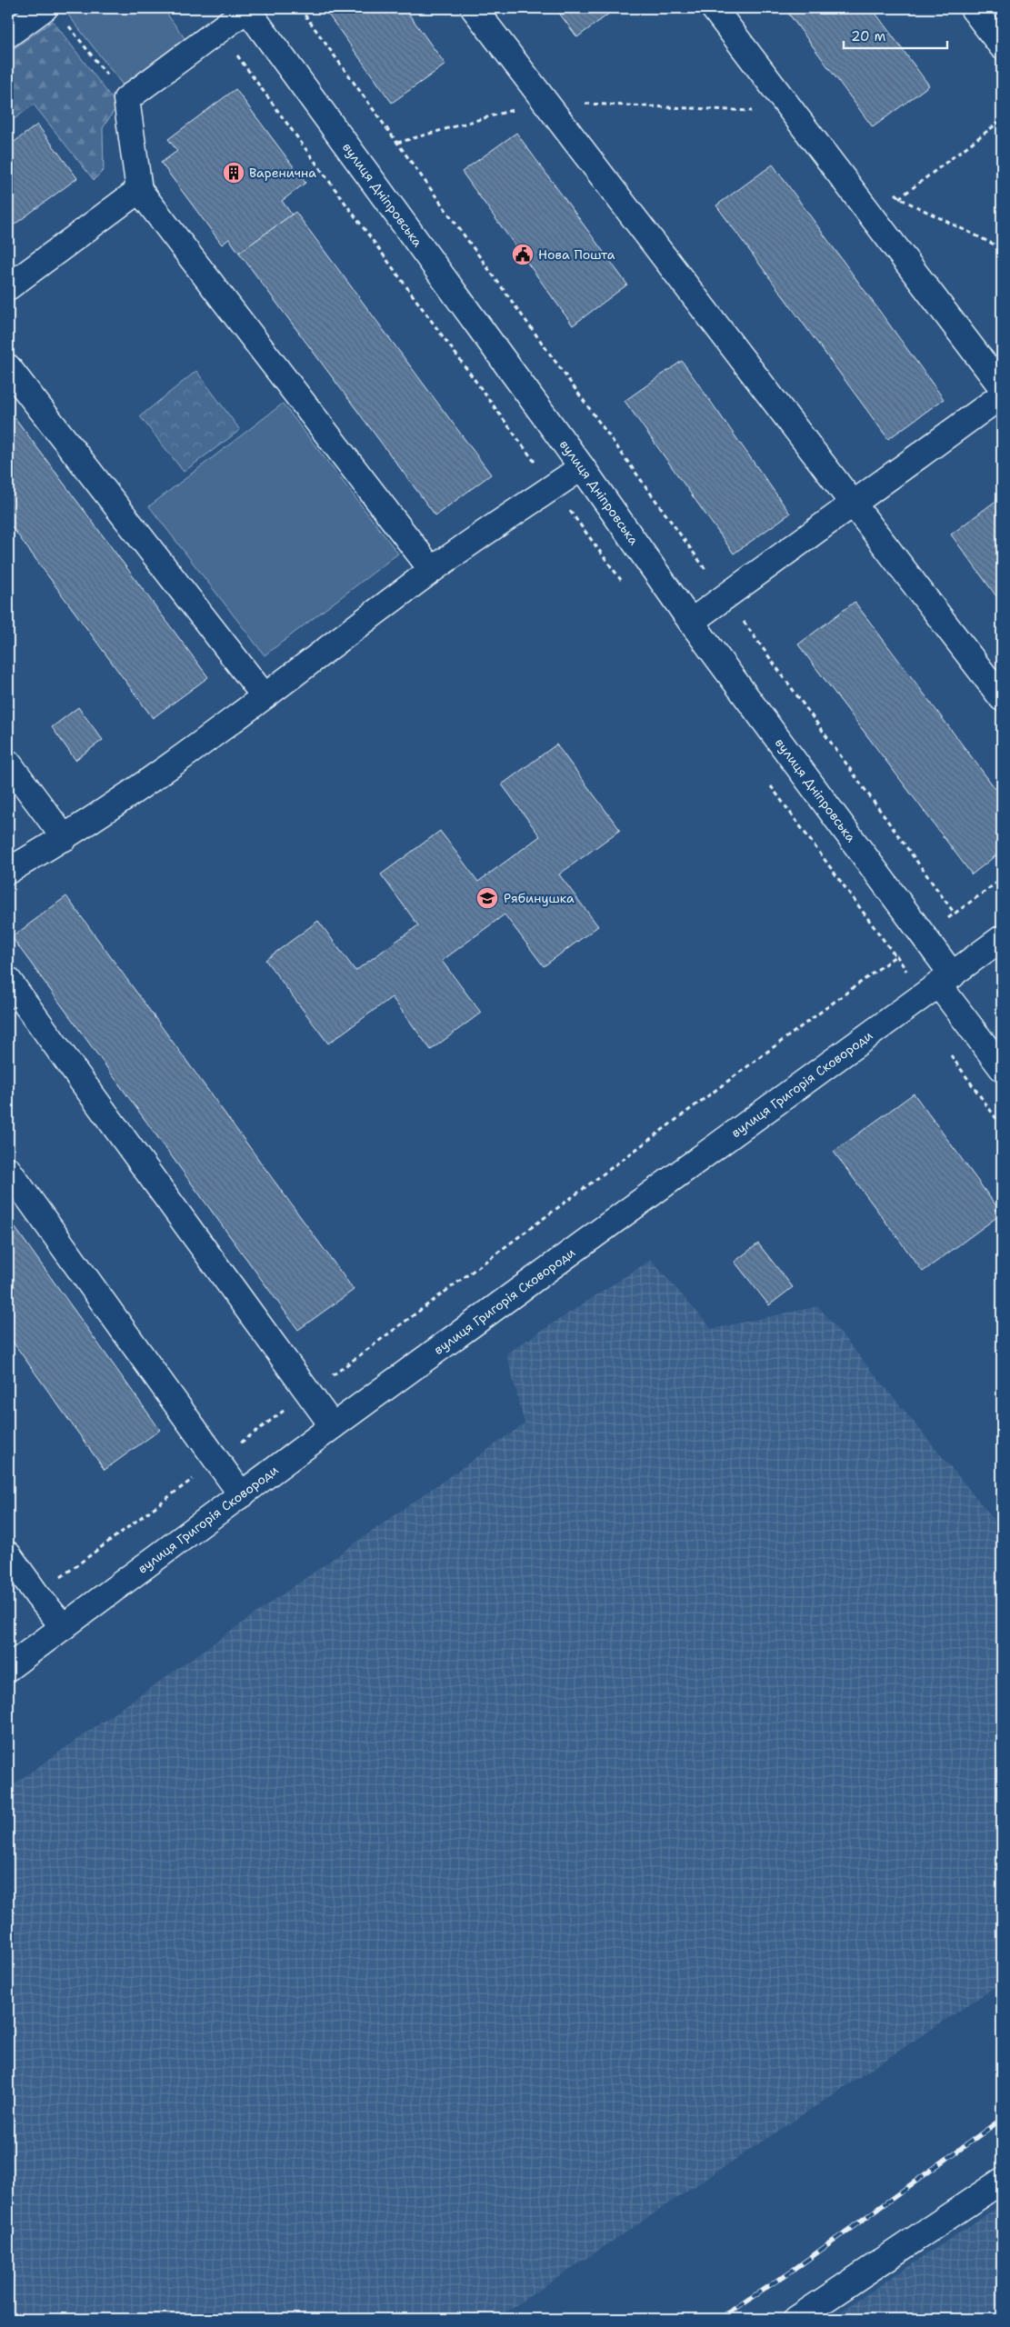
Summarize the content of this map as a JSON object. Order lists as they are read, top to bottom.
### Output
{
  "streets": {
    "street": ["вулиця Дніпровська", "вулиця Григорія Сковороди"]
  },
  "crossings": [
    ["вулиця Дніпровська", "вулиця Григорія Сковороди"]
  ],
  "places": {
    "building": ["Варенична"],
    "public building": ["Нова Пошта"],
    "school or university": ["Рябинушка"]
  },
  "scale_bar": "20 m"
}
